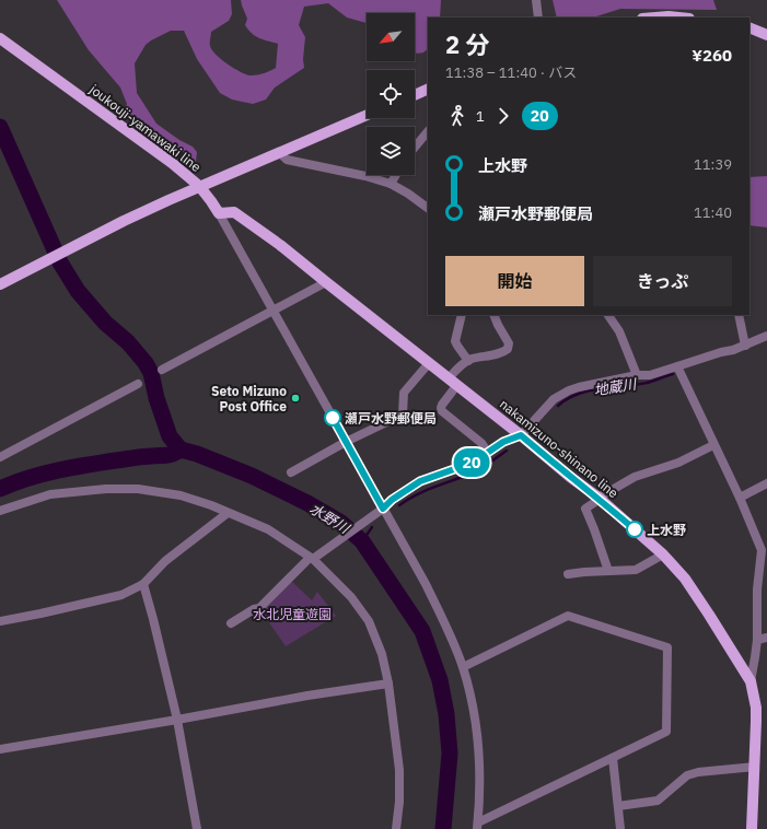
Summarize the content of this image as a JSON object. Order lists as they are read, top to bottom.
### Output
{
  "streets": {
    "main road": ["joukouji-yamawaki line", "nakamizuno-shinano line"]
  },
  "water": ["地蔵川", "水野川"],
  "parks": ["水北児童遊園"],
  "places": ["Seto Mizuno Post Office", "瀬戸水野郵便局", "上水野"],
  "lines": ["bus line 20"],
  "north": "bottom left",
  "page": {
    "on_map": "20",
    "heading": ["2 分", "11:38 – 11:40 · バス", "¥260"],
    "legs": ["1", "20"],
    "list": [
      {
        "name": "上水野",
        "value": "11:39"
      },
      {
        "name": "瀬戸水野郵便局",
        "value": "11:40"
      }
    ],
    "buttons": ["開始", "きっぷ"]
  }
}
